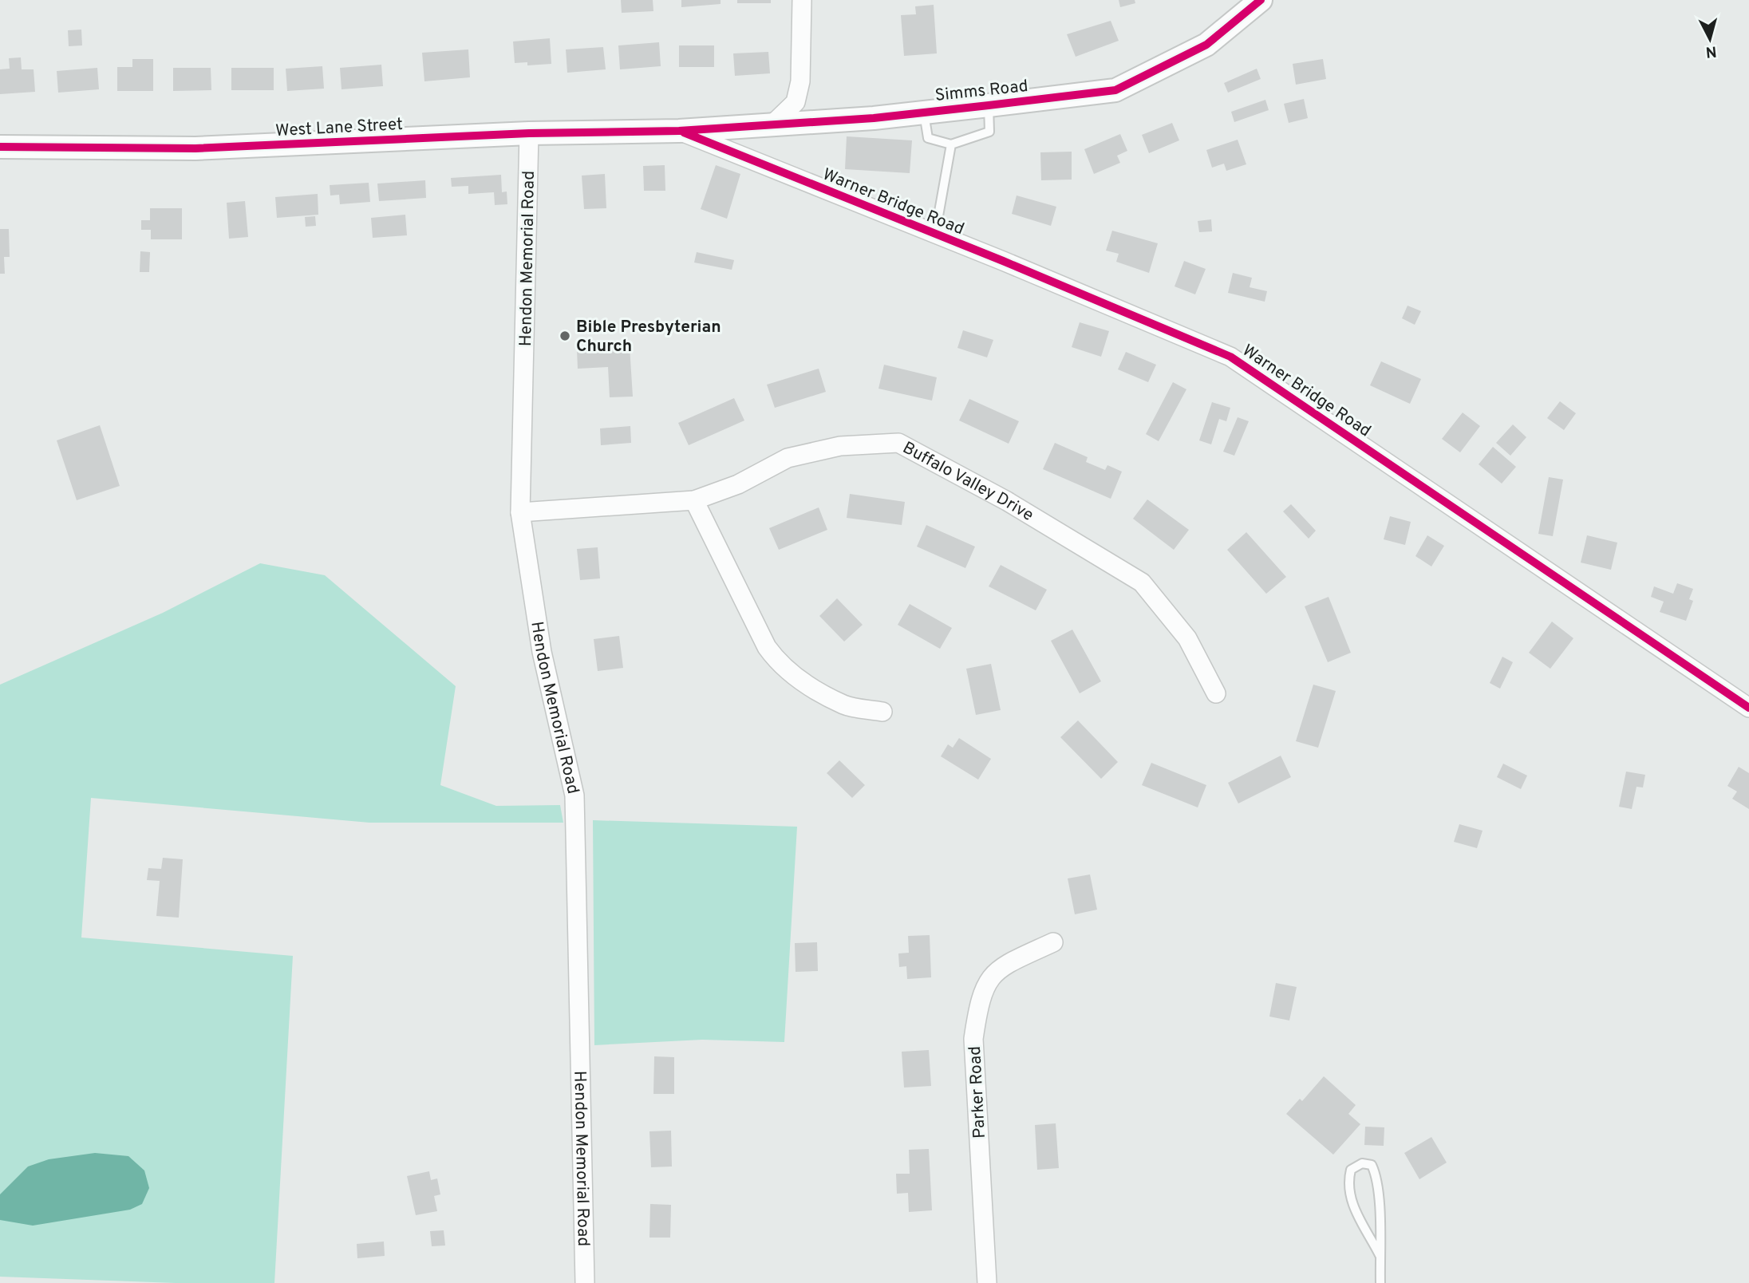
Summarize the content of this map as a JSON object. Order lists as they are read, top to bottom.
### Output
{
  "streets": {
    "street": [
      "Simms Road",
      "West Lane Street",
      "Warner Bridge Road",
      "Hendon Memorial Road",
      "Buffalo Valley Drive",
      "Parker Road"
    ]
  },
  "crossings": [
    ["Simms Road", "West Lane Street"],
    ["Simms Road", "Warner Bridge Road"],
    ["West Lane Street", "Warner Bridge Road"],
    ["West Lane Street", "Hendon Memorial Road"],
    ["Hendon Memorial Road", "Buffalo Valley Drive"]
  ],
  "places": ["Bible Presbyterian Church"],
  "north": "bottom"
}
